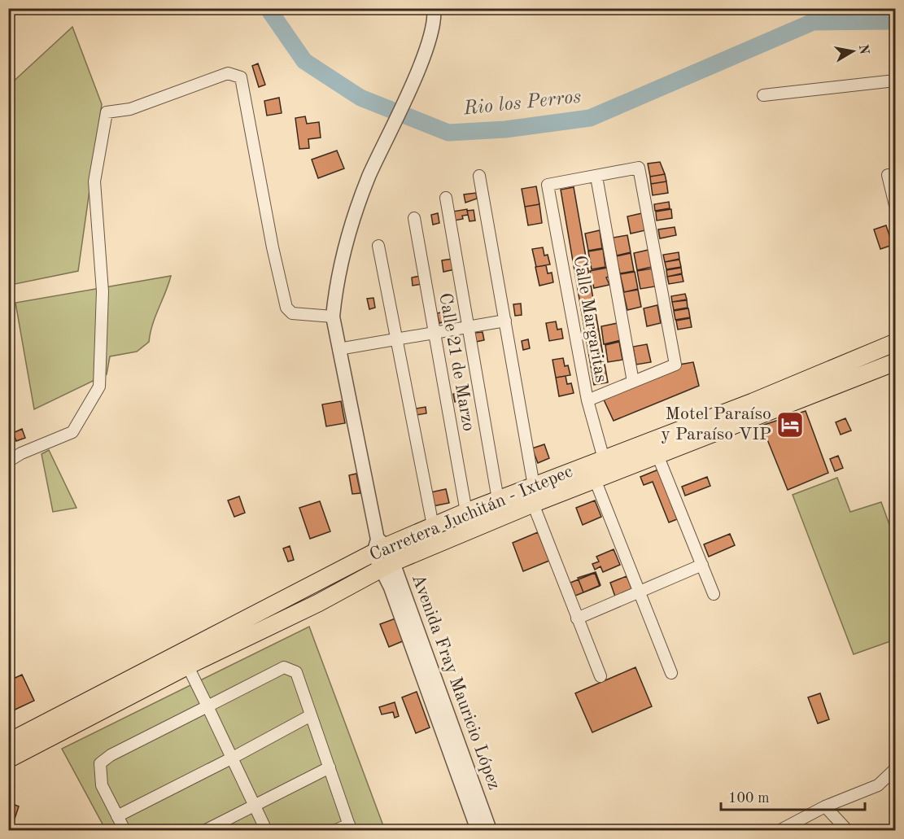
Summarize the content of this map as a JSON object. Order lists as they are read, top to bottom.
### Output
{
  "streets": {
    "main road": ["Carretera Juchitán - Ixtepec"],
    "street": ["Calle Margaritas", "Calle 21 de Marzo", "Avenida Fray Mauricio López"]
  },
  "crossings": [
    ["Calle Margaritas", "Carretera Juchitán - Ixtepec"],
    ["Calle 21 de Marzo", "Carretera Juchitán - Ixtepec"],
    ["Carretera Juchitán - Ixtepec", "Avenida Fray Mauricio López"]
  ],
  "water": ["Rio los Perros"],
  "places": {
    "hotel": ["Motel Paraíso y Paraíso VIP"]
  },
  "scale_bar": "100 m",
  "north": "right"
}
